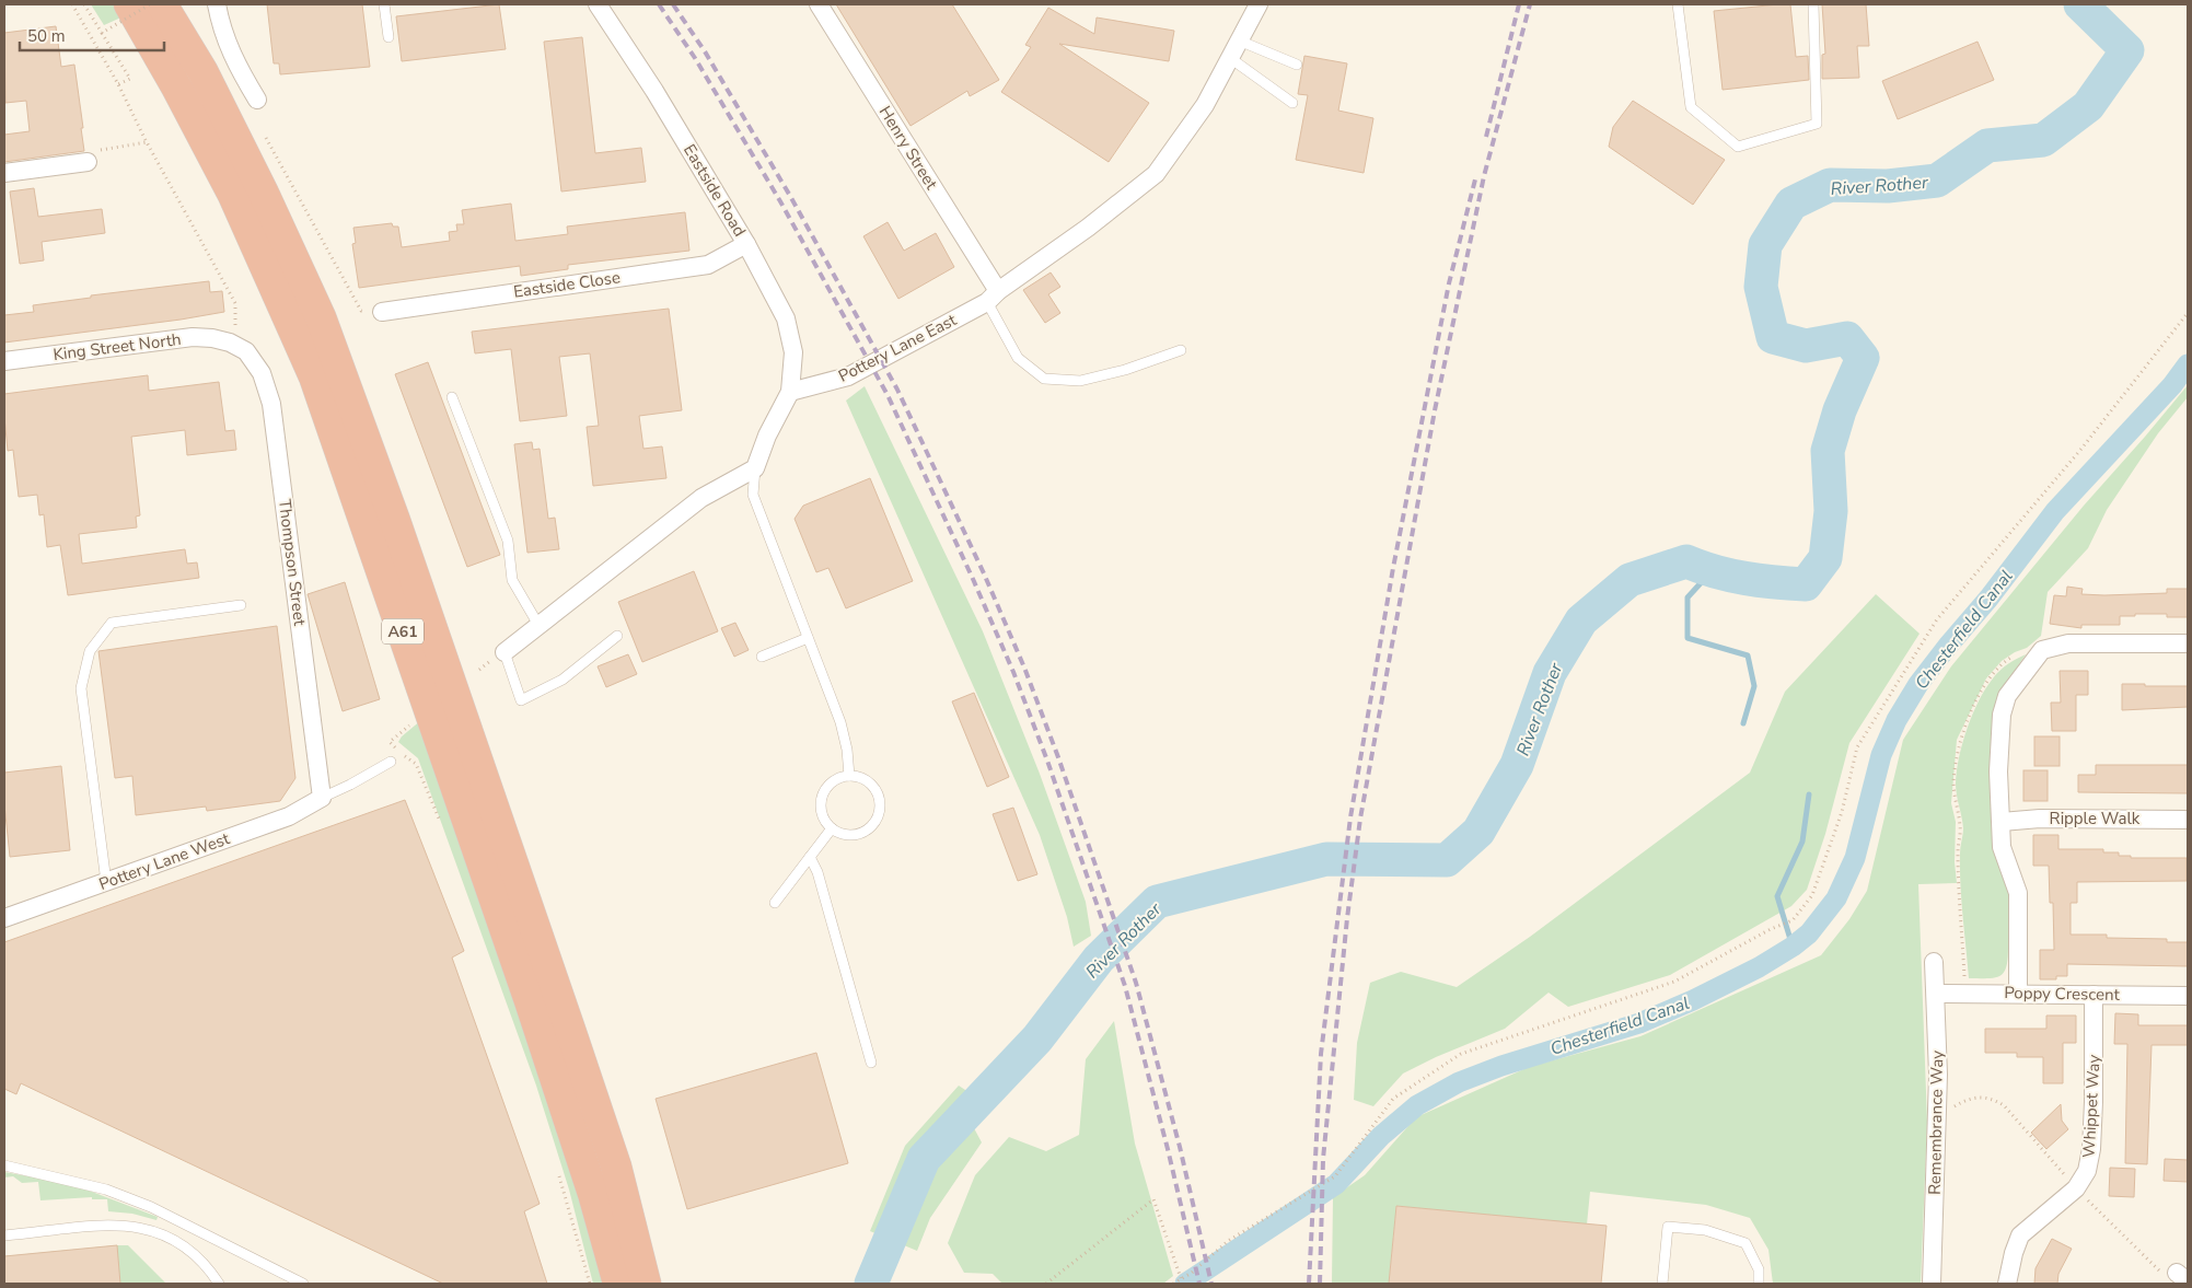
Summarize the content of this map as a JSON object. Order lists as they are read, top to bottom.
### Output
{
  "streets": {
    "highway": ["A61"],
    "street": [
      "Henry Street",
      "Eastside Road",
      "Eastside Close",
      "King Street North",
      "Pottery Lane East",
      "Thompson Street",
      "Ripple Walk",
      "Pottery Lane West",
      "Poppy Crescent",
      "Whippet Way",
      "Remembrance Way"
    ]
  },
  "crossings": [
    ["Henry Street", "Pottery Lane East"],
    ["Eastside Road", "Eastside Close"],
    ["Eastside Road", "Pottery Lane East"],
    ["King Street North", "Thompson Street"],
    ["Thompson Street", "Pottery Lane West"],
    ["Poppy Crescent", "Whippet Way"],
    ["Poppy Crescent", "Remembrance Way"]
  ],
  "water": ["River Rother", "Chesterfield Canal"],
  "scale_bar": "50 m"
}
